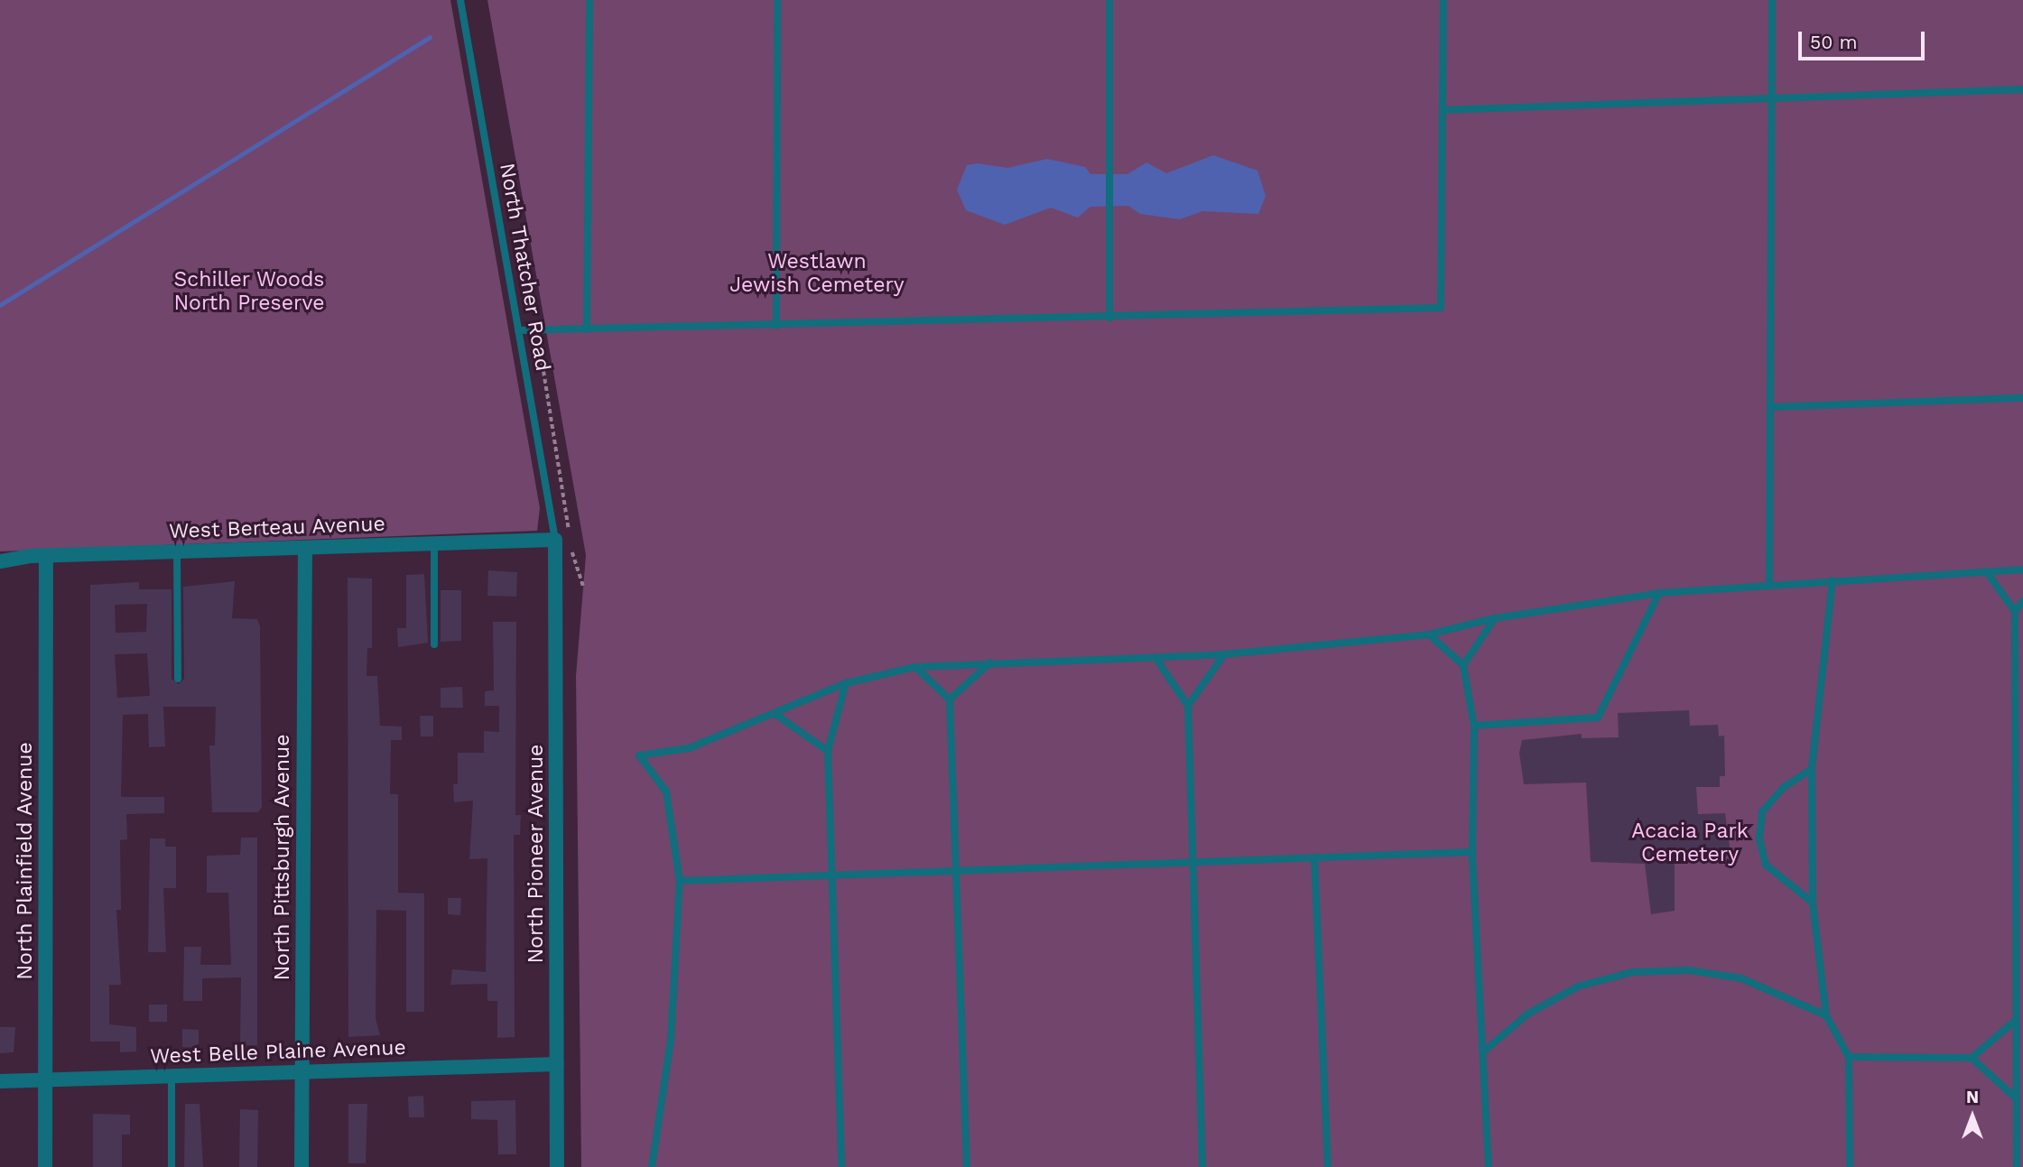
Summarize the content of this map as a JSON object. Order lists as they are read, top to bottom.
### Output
{
  "streets": {
    "street": [
      "West Berteau Avenue",
      "North Pioneer Avenue",
      "North Pittsburgh Avenue",
      "North Plainfield Avenue",
      "West Belle Plaine Avenue"
    ],
    "lane": ["North Thatcher Road"]
  },
  "crossings": [
    ["North Thatcher Road", "West Berteau Avenue"],
    ["North Thatcher Road", "North Pioneer Avenue"],
    ["West Berteau Avenue", "North Pioneer Avenue"],
    ["West Berteau Avenue", "North Pittsburgh Avenue"],
    ["West Berteau Avenue", "North Plainfield Avenue"],
    ["North Pioneer Avenue", "West Belle Plaine Avenue"],
    ["North Pittsburgh Avenue", "West Belle Plaine Avenue"],
    ["North Plainfield Avenue", "West Belle Plaine Avenue"]
  ],
  "parks": ["Westlawn Jewish Cemetery", "Schiller Woods North Preserve", "Acacia Park Cemetery"],
  "scale_bar": "50 m",
  "north": "top"
}
